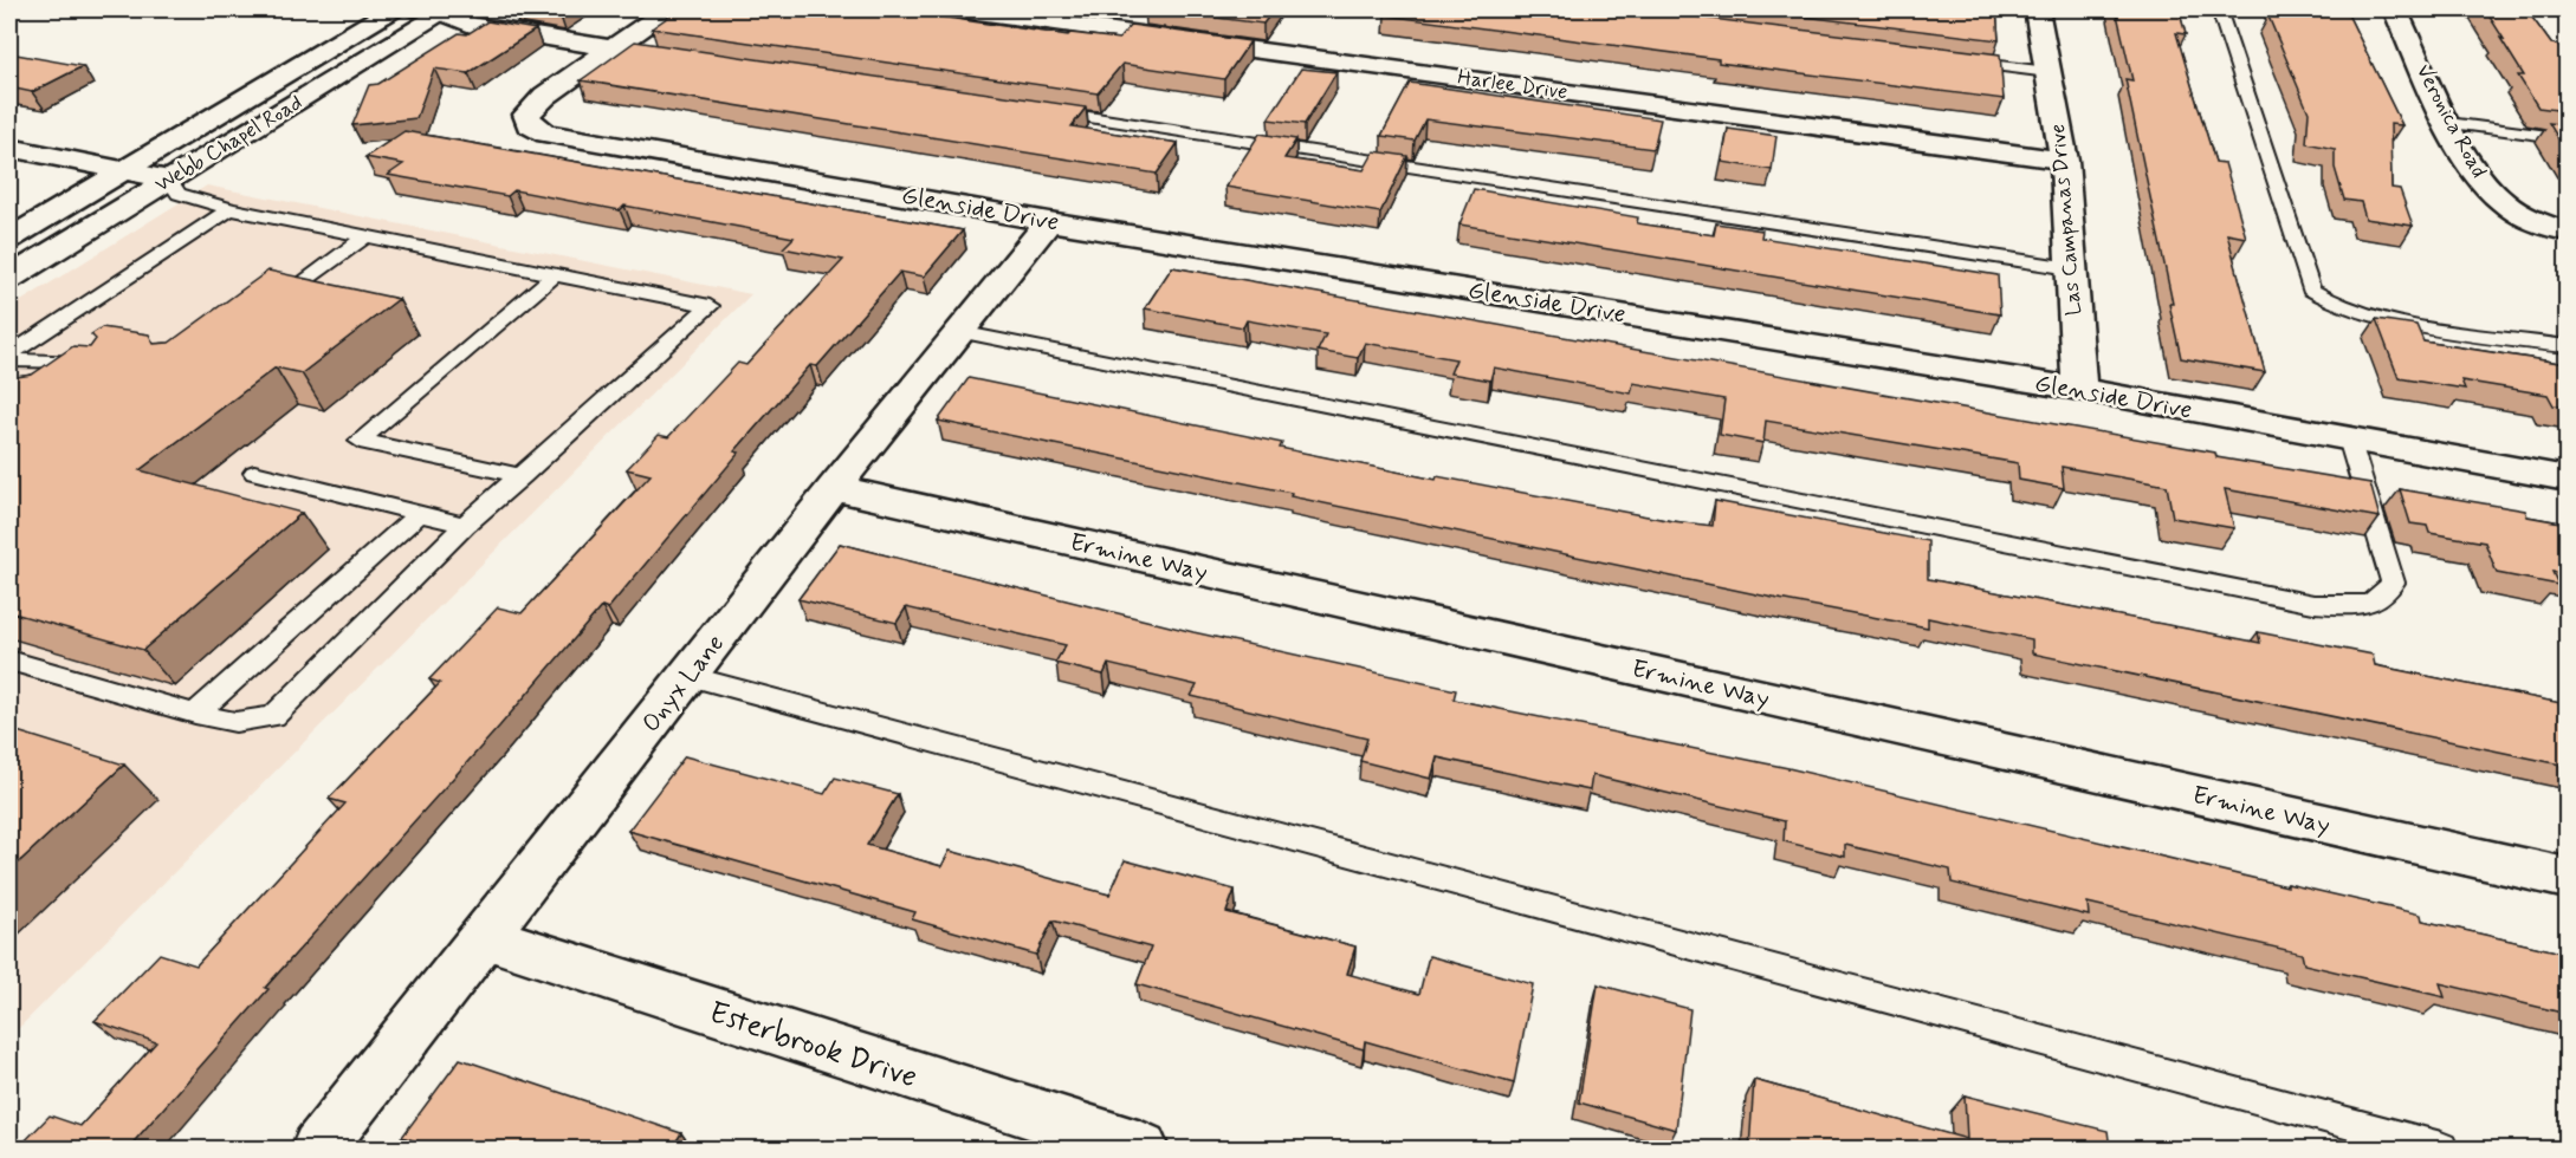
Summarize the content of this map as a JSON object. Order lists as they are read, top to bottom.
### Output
{
  "streets": {
    "street": [
      "Harlee Drive",
      "Veronica Road",
      "Webb Chapel Road",
      "Glenside Drive",
      "Las Campanas Drive",
      "Ermine Way",
      "Onyx Lane",
      "Esterbrook Drive"
    ]
  },
  "crossings": [
    ["Harlee Drive", "Las Campanas Drive"],
    ["Glenside Drive", "Las Campanas Drive"],
    ["Glenside Drive", "Onyx Lane"],
    ["Ermine Way", "Onyx Lane"],
    ["Onyx Lane", "Esterbrook Drive"]
  ]
}
